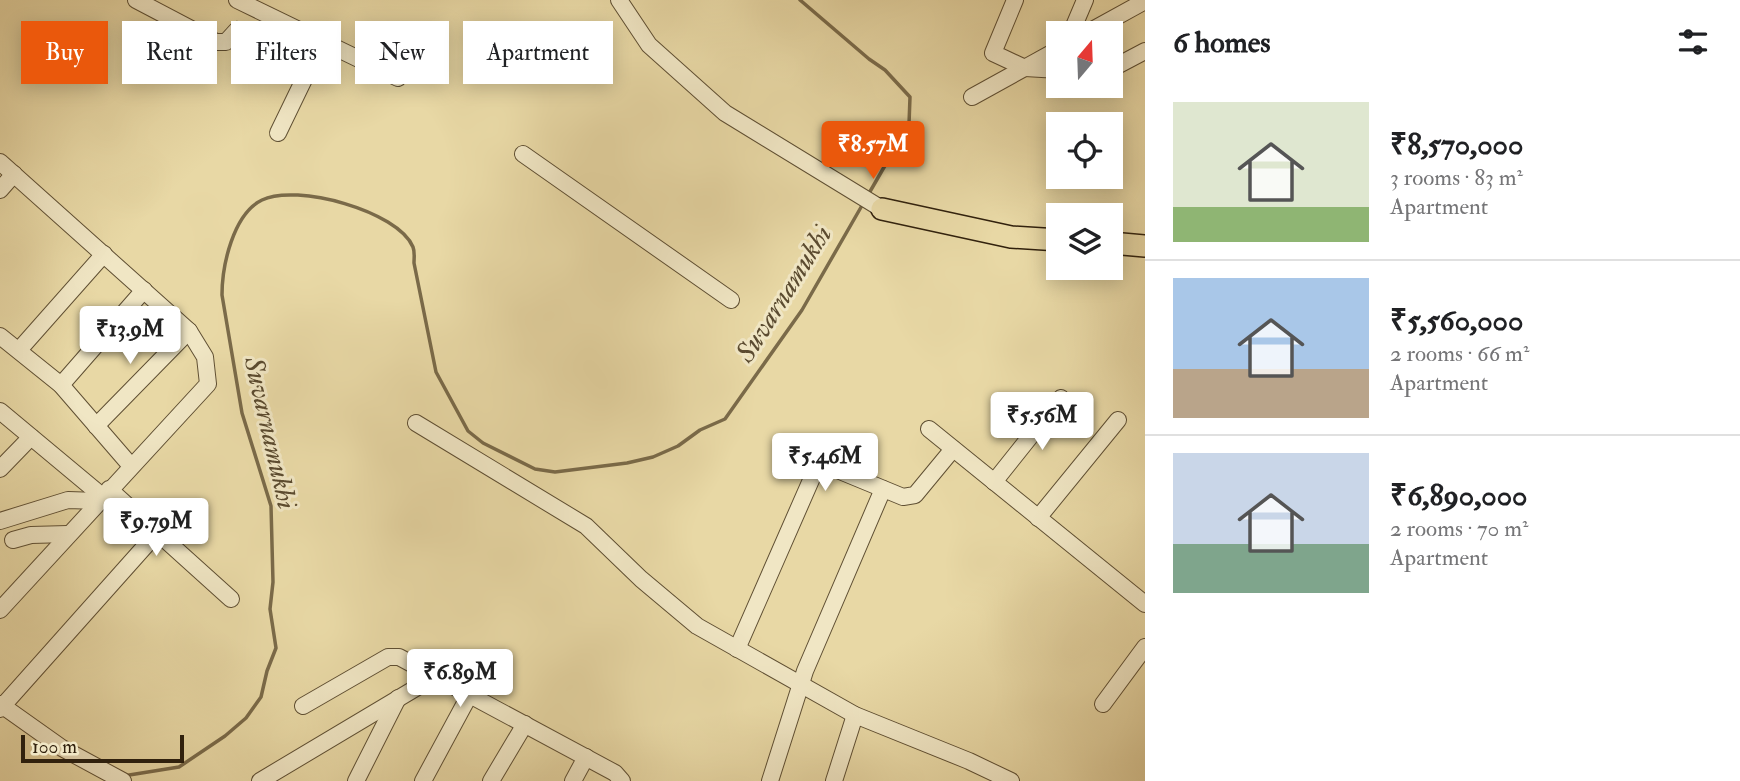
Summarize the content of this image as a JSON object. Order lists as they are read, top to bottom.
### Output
{
  "water": ["Suvarnamukhi"],
  "scale_bar": "100 m",
  "north": "top",
  "page": {
    "heading": "6 homes",
    "chip": [
      "Buy",
      "Rent",
      "Filters",
      "New",
      "Apartment"
    ],
    "list": [
      {
        "name": "₹8,570,000",
        "note": "3 rooms · 83 m² · Apartment"
      },
      {
        "name": "₹5,560,000",
        "note": "2 rooms · 66 m² · Apartment"
      },
      {
        "name": "₹6,890,000",
        "note": "2 rooms · 70 m² · Apartment"
      }
    ],
    "price": [
      "₹8.57M",
      "₹13.9M",
      "₹5.56M",
      "₹5.46M",
      "₹9.79M",
      "₹6.89M"
    ],
    "scale": "100 m"
  }
}
